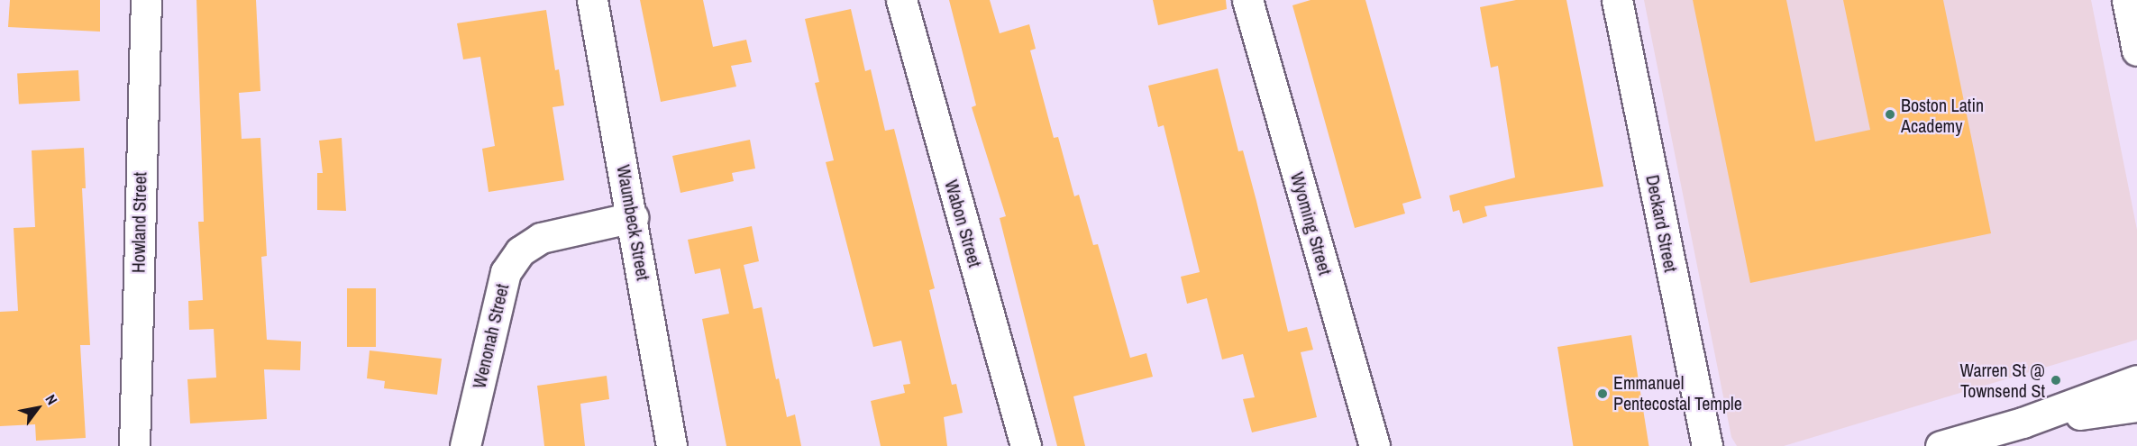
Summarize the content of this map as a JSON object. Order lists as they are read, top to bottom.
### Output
{
  "streets": {
    "street": [
      "Howland Street",
      "Waumbeck Street",
      "Wabon Street",
      "Wyoming Street",
      "Deckard Street",
      "Wenonah Street"
    ]
  },
  "crossings": [
    ["Waumbeck Street", "Wenonah Street"]
  ],
  "places": ["Boston Latin Academy", "Warren St @ Townsend St", "Emmanuel Pentecostal Temple"],
  "north": "top right"
}
